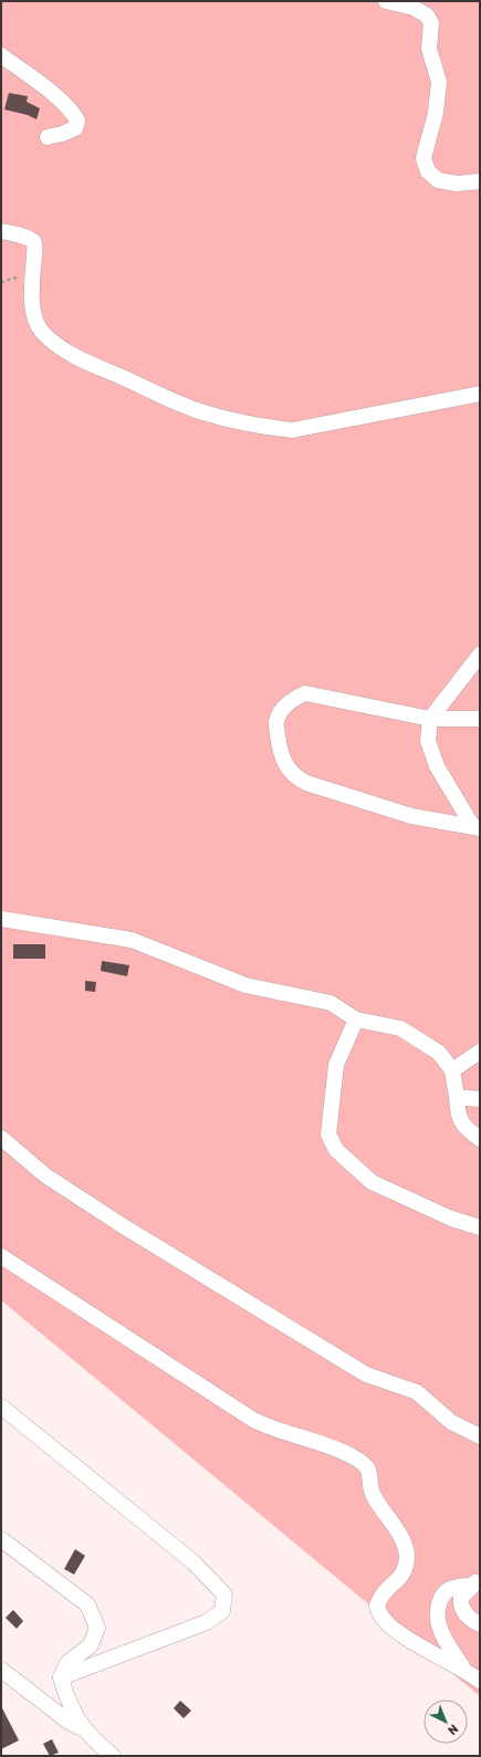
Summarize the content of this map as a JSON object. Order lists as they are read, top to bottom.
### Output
{
  "north": "bottom right"
}
